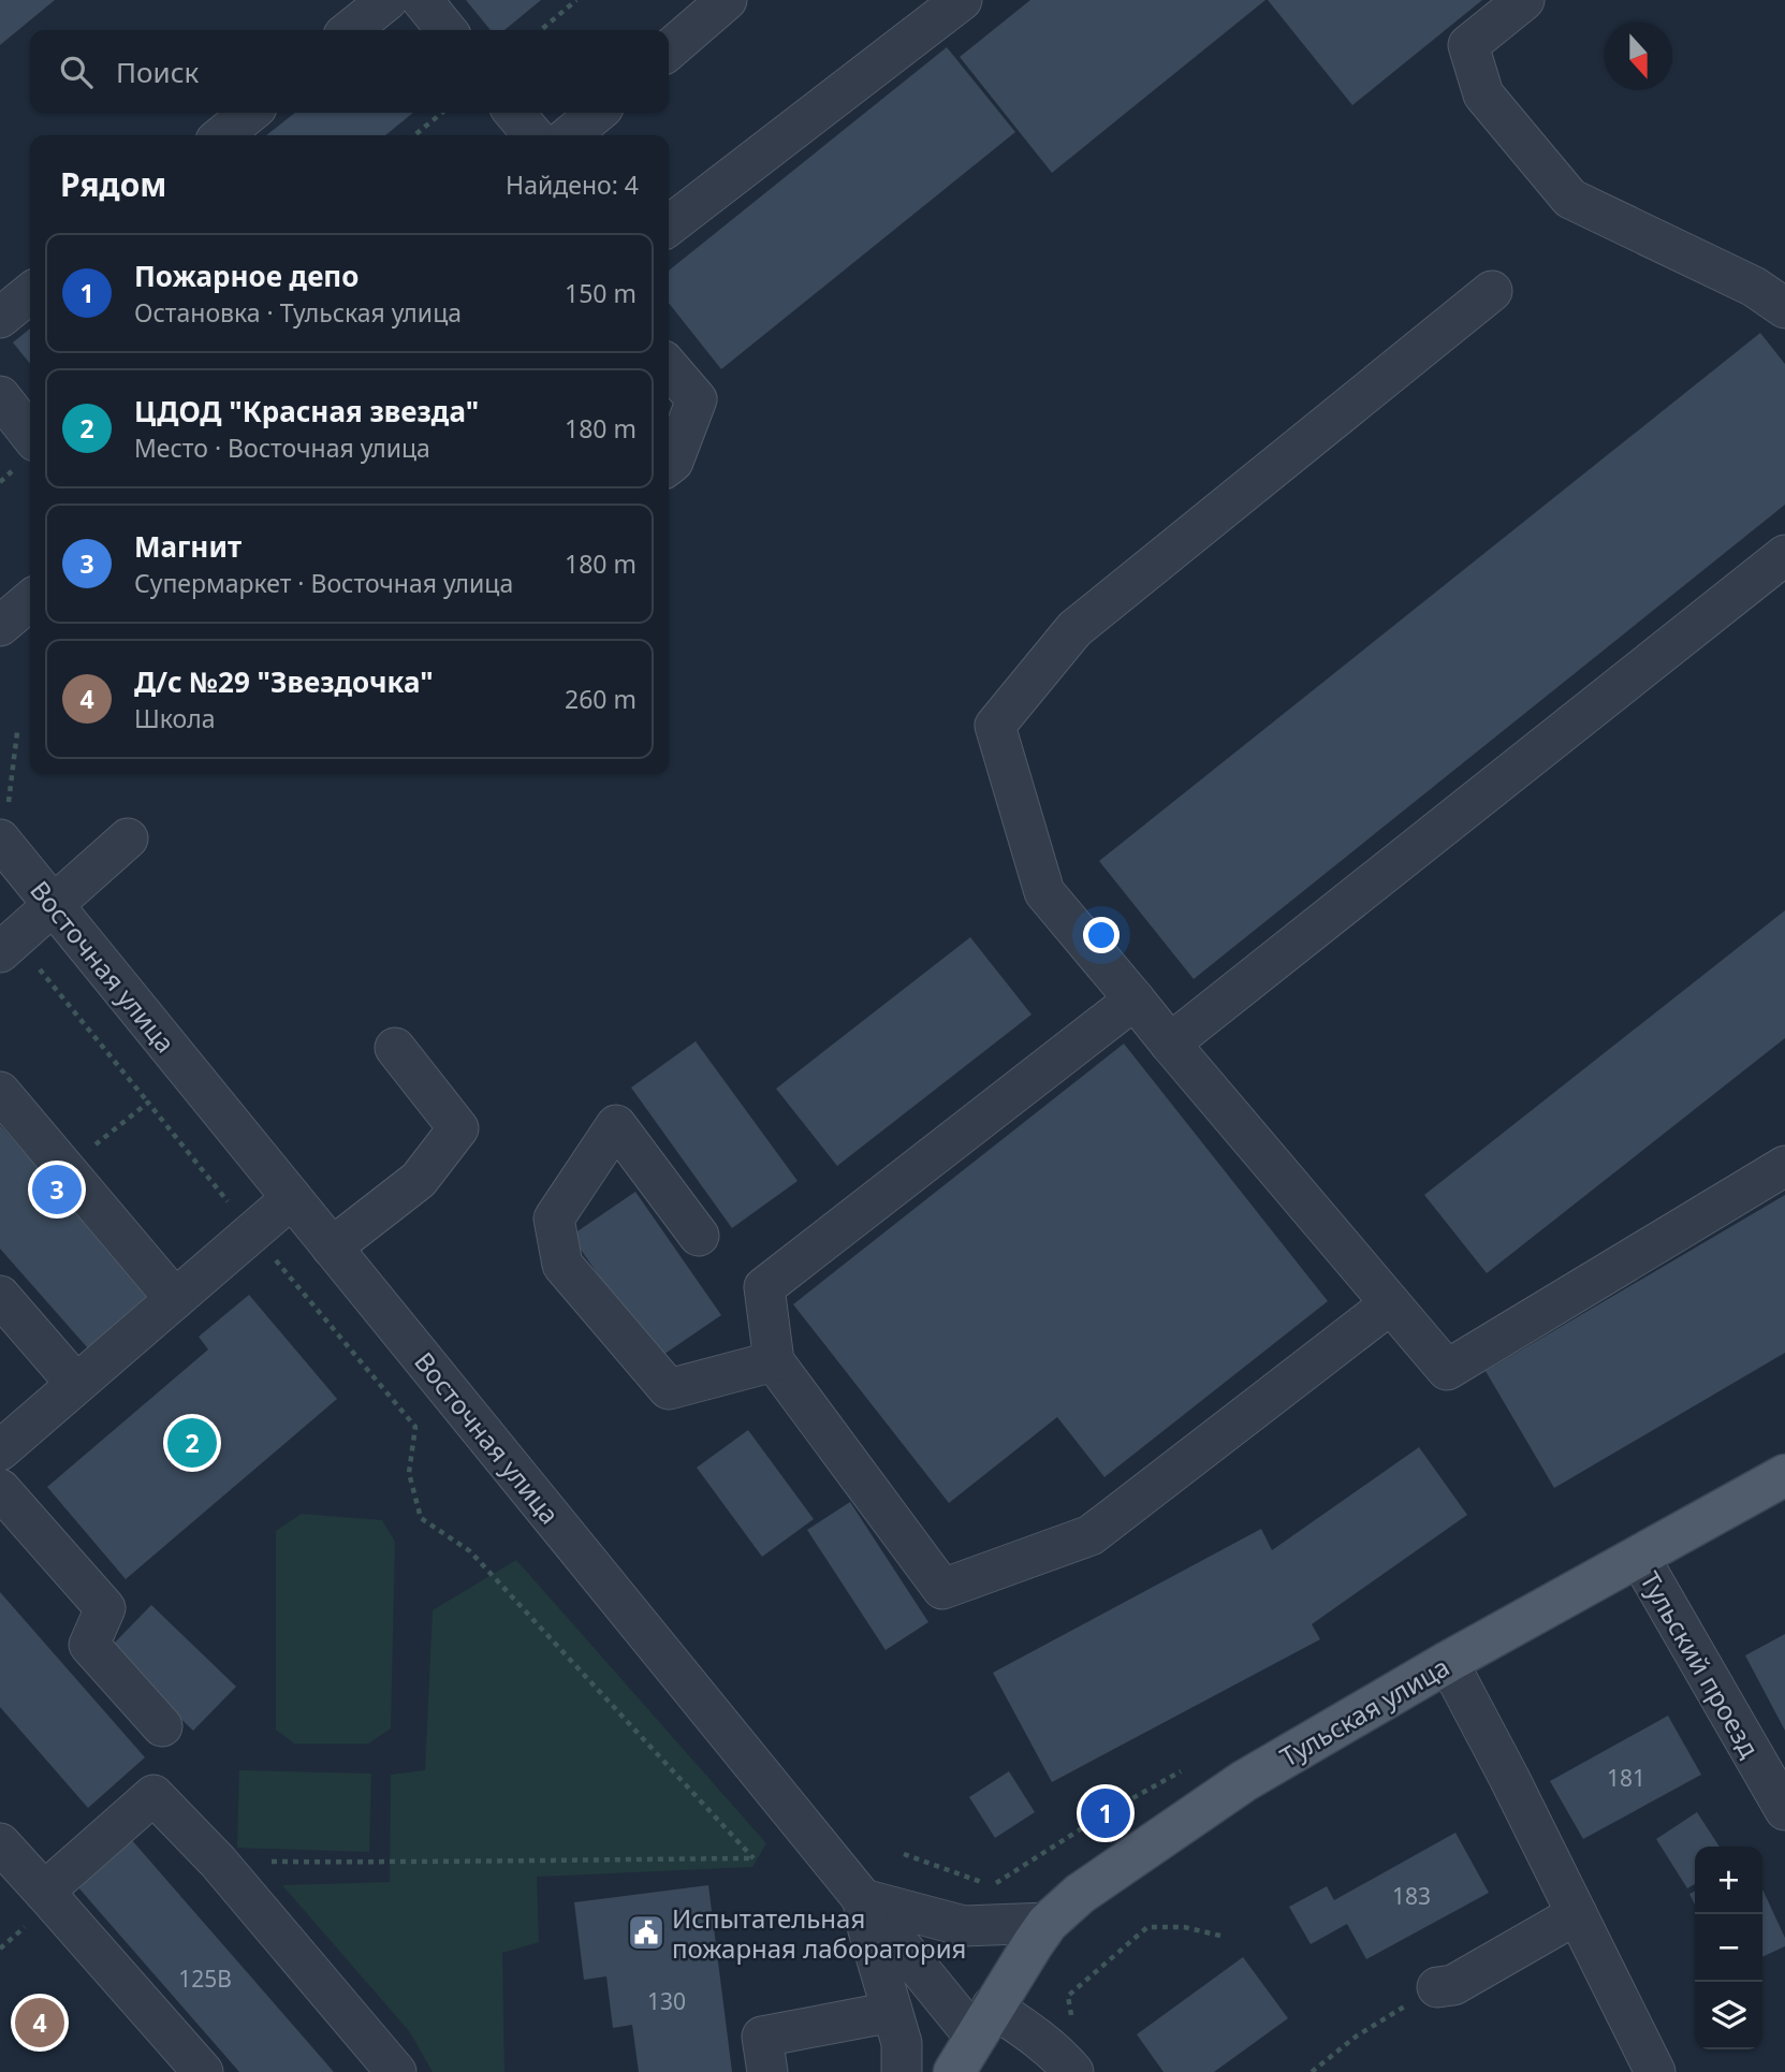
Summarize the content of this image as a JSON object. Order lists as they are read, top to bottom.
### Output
{
  "streets": {
    "main road": ["Тульская улица"],
    "street": ["Восточная улица", "Тульский проезд"]
  },
  "crossings": [
    ["Восточная улица", "Тульская улица"],
    ["Тульский проезд", "Тульская улица"]
  ],
  "places": {
    "public building": ["Испытательная пожарная лаборатория"]
  },
  "house_numbers": [
    "181",
    "183",
    "125В",
    "130"
  ],
  "north": "bottom",
  "page": {
    "search": "Поиск",
    "heading": ["Рядом", "Найдено: 4"],
    "list": [
      {
        "mark": "1",
        "name": "Пожарное депо",
        "note": "Остановка · Тульская улица",
        "value": "150 m"
      },
      {
        "mark": "2",
        "name": "ЦДОД \"Красная звезда\"",
        "note": "Место · Восточная улица",
        "value": "180 m"
      },
      {
        "mark": "3",
        "name": "Магнит",
        "note": "Супермаркет · Восточная улица",
        "value": "180 m"
      },
      {
        "mark": "4",
        "name": "Д/с №29 \"Звездочка\"",
        "note": "Школа",
        "value": "260 m"
      }
    ],
    "pins": [
      "3",
      "2",
      "1",
      "4"
    ],
    "map_buttons": ["+", "−"]
  }
}
